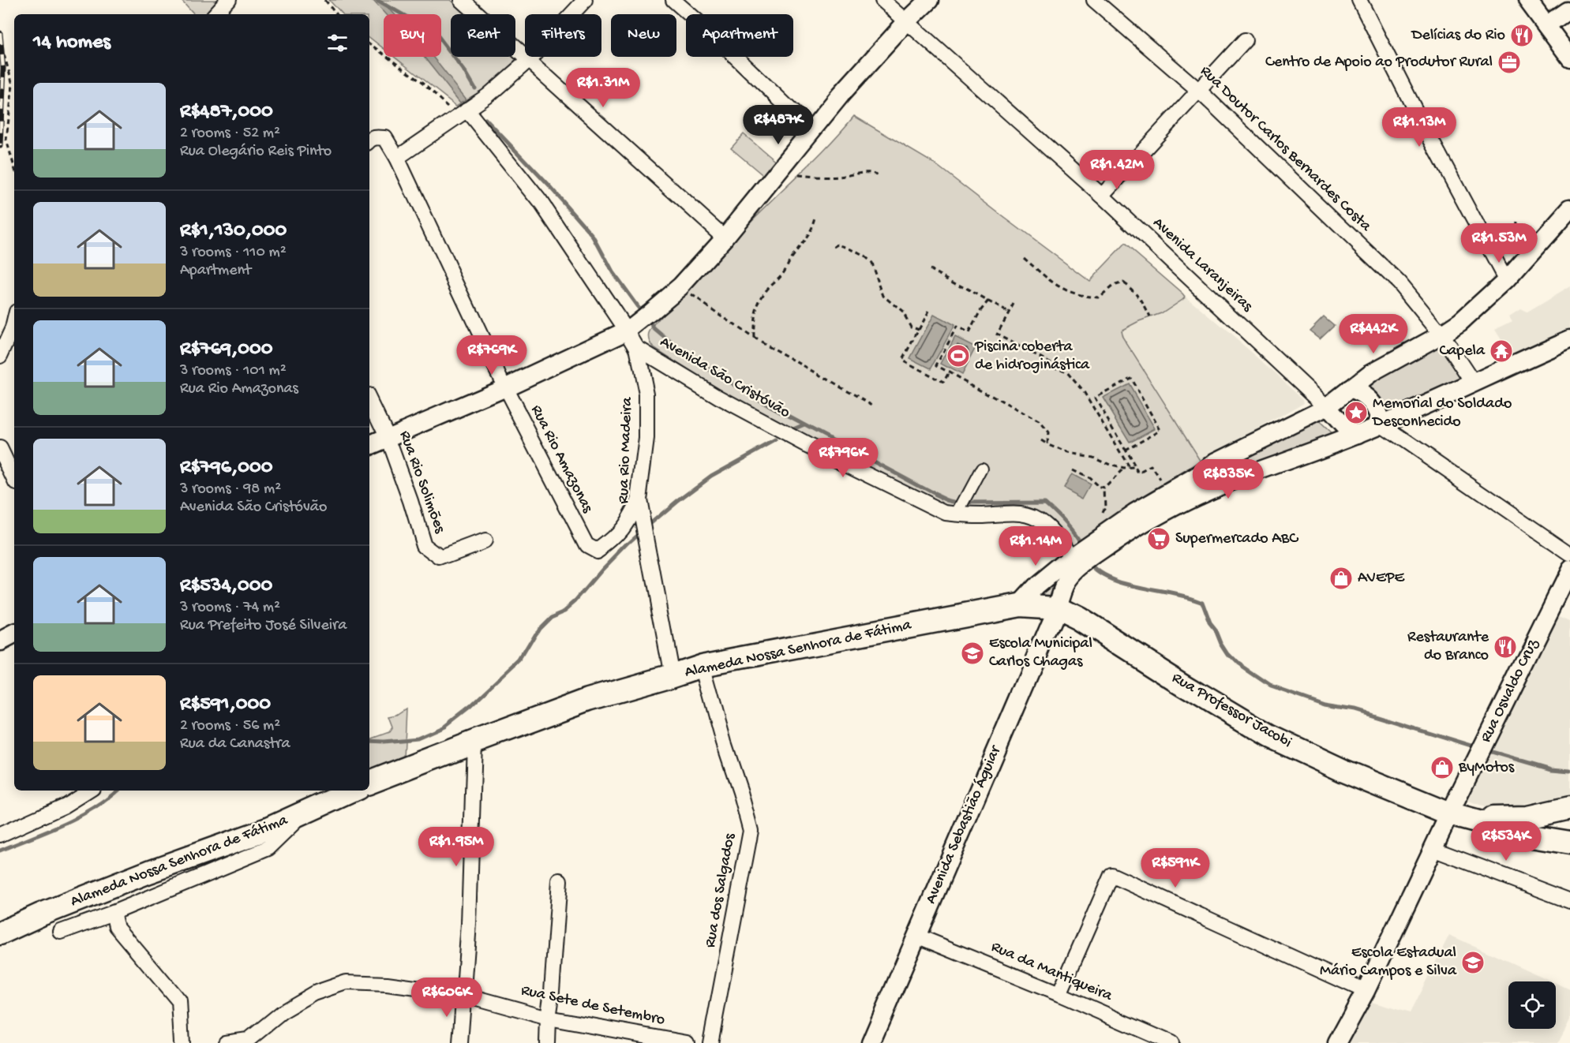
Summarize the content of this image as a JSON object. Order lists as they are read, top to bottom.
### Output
{
  "streets": {
    "main road": ["Alameda Nossa Senhora de Fátima", "Rua Professor Jacobi"],
    "street": [
      "Rua Doutor Carlos Bernardes Costa",
      "Avenida Laranjeiras",
      "Avenida São Cristóvão",
      "Rua Rio Madeira",
      "Rua Rio Amazonas",
      "Rua Rio Solimões",
      "Rua Osvaldo Cruz",
      "Avenida Sebastião Águiar",
      "Rua dos Salgados",
      "Rua da Mantiqueira",
      "Rua Sete de Setembro"
    ]
  },
  "crossings": [
    ["Avenida São Cristóvão", "Rua Rio Madeira"],
    ["Avenida São Cristóvão", "Avenida Sebastião Águiar"],
    ["Rua Rio Madeira", "Rua Rio Amazonas"],
    ["Rua Rio Madeira", "Alameda Nossa Senhora de Fátima"],
    ["Alameda Nossa Senhora de Fátima", "Rua Professor Jacobi"],
    ["Alameda Nossa Senhora de Fátima", "Rua dos Salgados"],
    ["Rua Osvaldo Cruz", "Rua Professor Jacobi"],
    ["Rua Professor Jacobi", "Avenida Sebastião Águiar"],
    ["Avenida Sebastião Águiar", "Rua da Mantiqueira"]
  ],
  "places": {
    "restaurant": ["Delícias do Rio", "Restaurante do Branco"],
    "office": ["Centro de Apoio ao Produtor Rural"],
    "temple": ["Capela"],
    "sports": ["Piscina coberta de hidroginástica"],
    "place": ["Memorial do Soldado Desconhecido"],
    "supermarket": ["Supermercado ABC"],
    "shop": ["AVEPE", "ByMotos"],
    "school or university": ["Escola Municipal Carlos Chagas", "Escola Estadual Mário Campos e Silva"]
  },
  "page": {
    "chip": [
      "Buy",
      "Rent",
      "Filters",
      "New",
      "Apartment"
    ],
    "heading": "14 homes",
    "price": [
      "R$1.31M",
      "R$487K",
      "R$1.13M",
      "R$1.42M",
      "R$1.53M",
      "R$442K",
      "R$769K",
      "R$796K",
      "R$835K",
      "R$1.14M",
      "R$534K",
      "R$1.95M",
      "R$591K",
      "R$606K"
    ],
    "list": [
      {
        "name": "R$487,000",
        "note": "2 rooms · 52 m² · Rua Olegário Reis Pinto"
      },
      {
        "name": "R$1,130,000",
        "note": "3 rooms · 110 m² · Apartment"
      },
      {
        "name": "R$769,000",
        "note": "3 rooms · 101 m² · Rua Rio Amazonas"
      },
      {
        "name": "R$796,000",
        "note": "3 rooms · 98 m² · Avenida São Cristóvão"
      },
      {
        "name": "R$534,000",
        "note": "3 rooms · 74 m² · Rua Prefeito José Silveira"
      },
      {
        "name": "R$591,000",
        "note": "2 rooms · 56 m² · Rua da Canastra"
      }
    ]
  }
}
